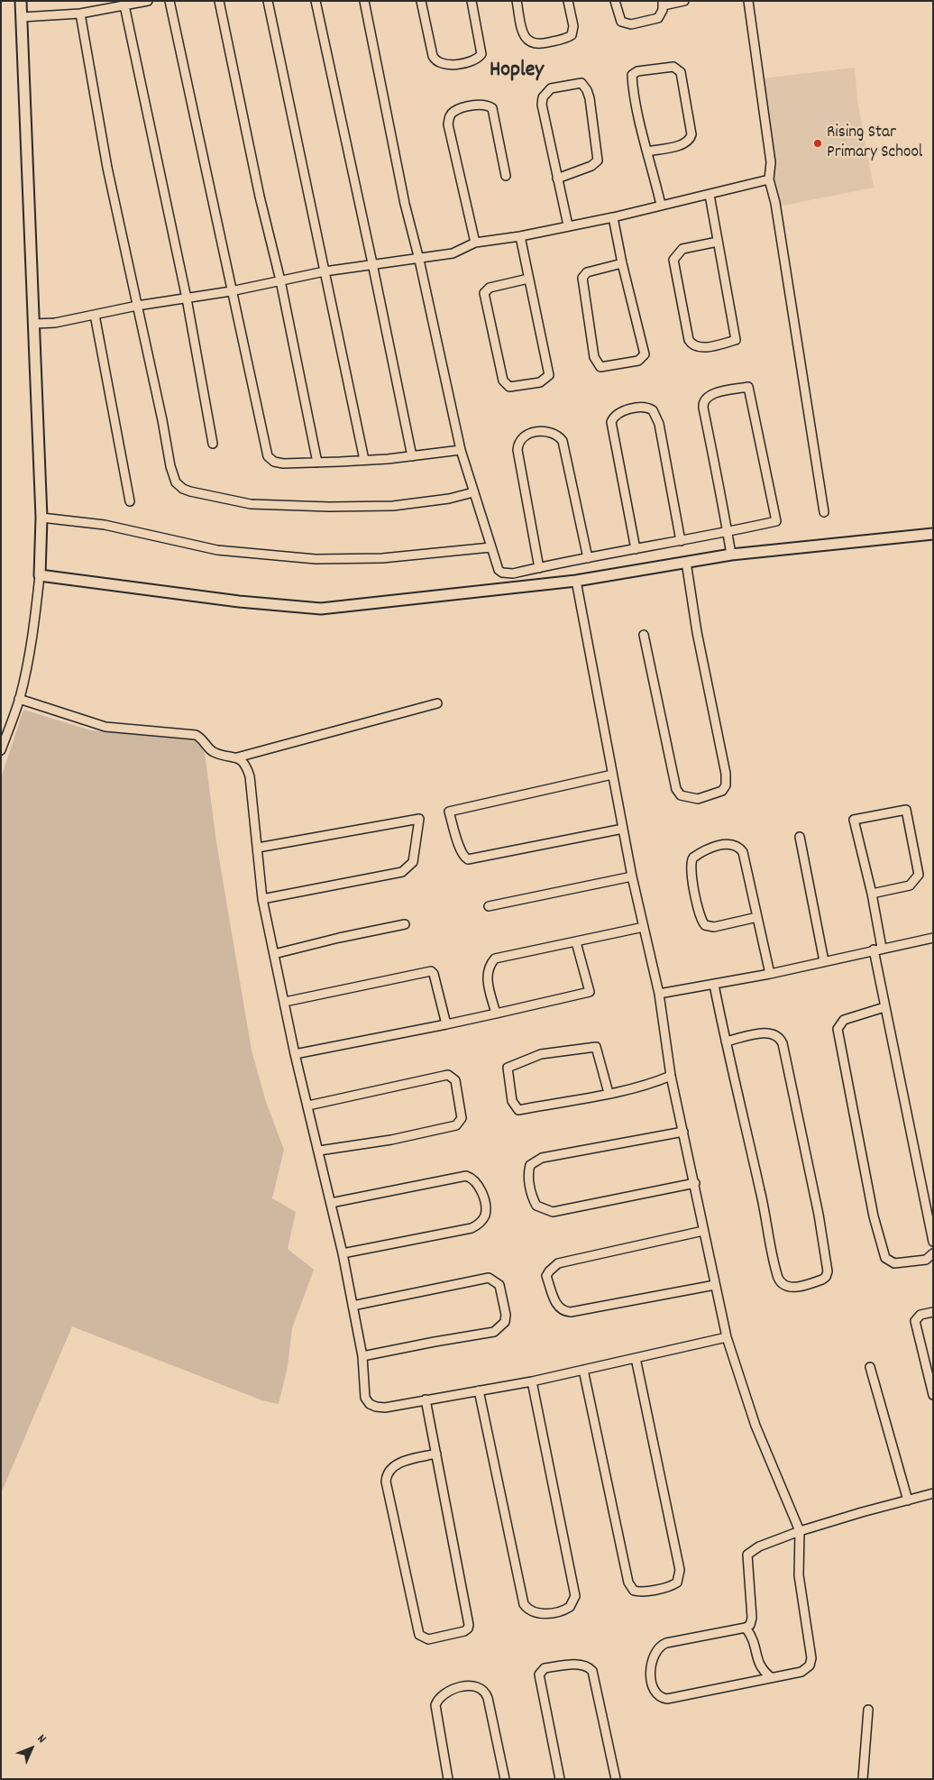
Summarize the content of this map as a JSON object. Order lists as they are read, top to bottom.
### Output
{
  "districts": ["Hopley"],
  "places": ["Rising Star Primary School"],
  "north": "top right"
}
